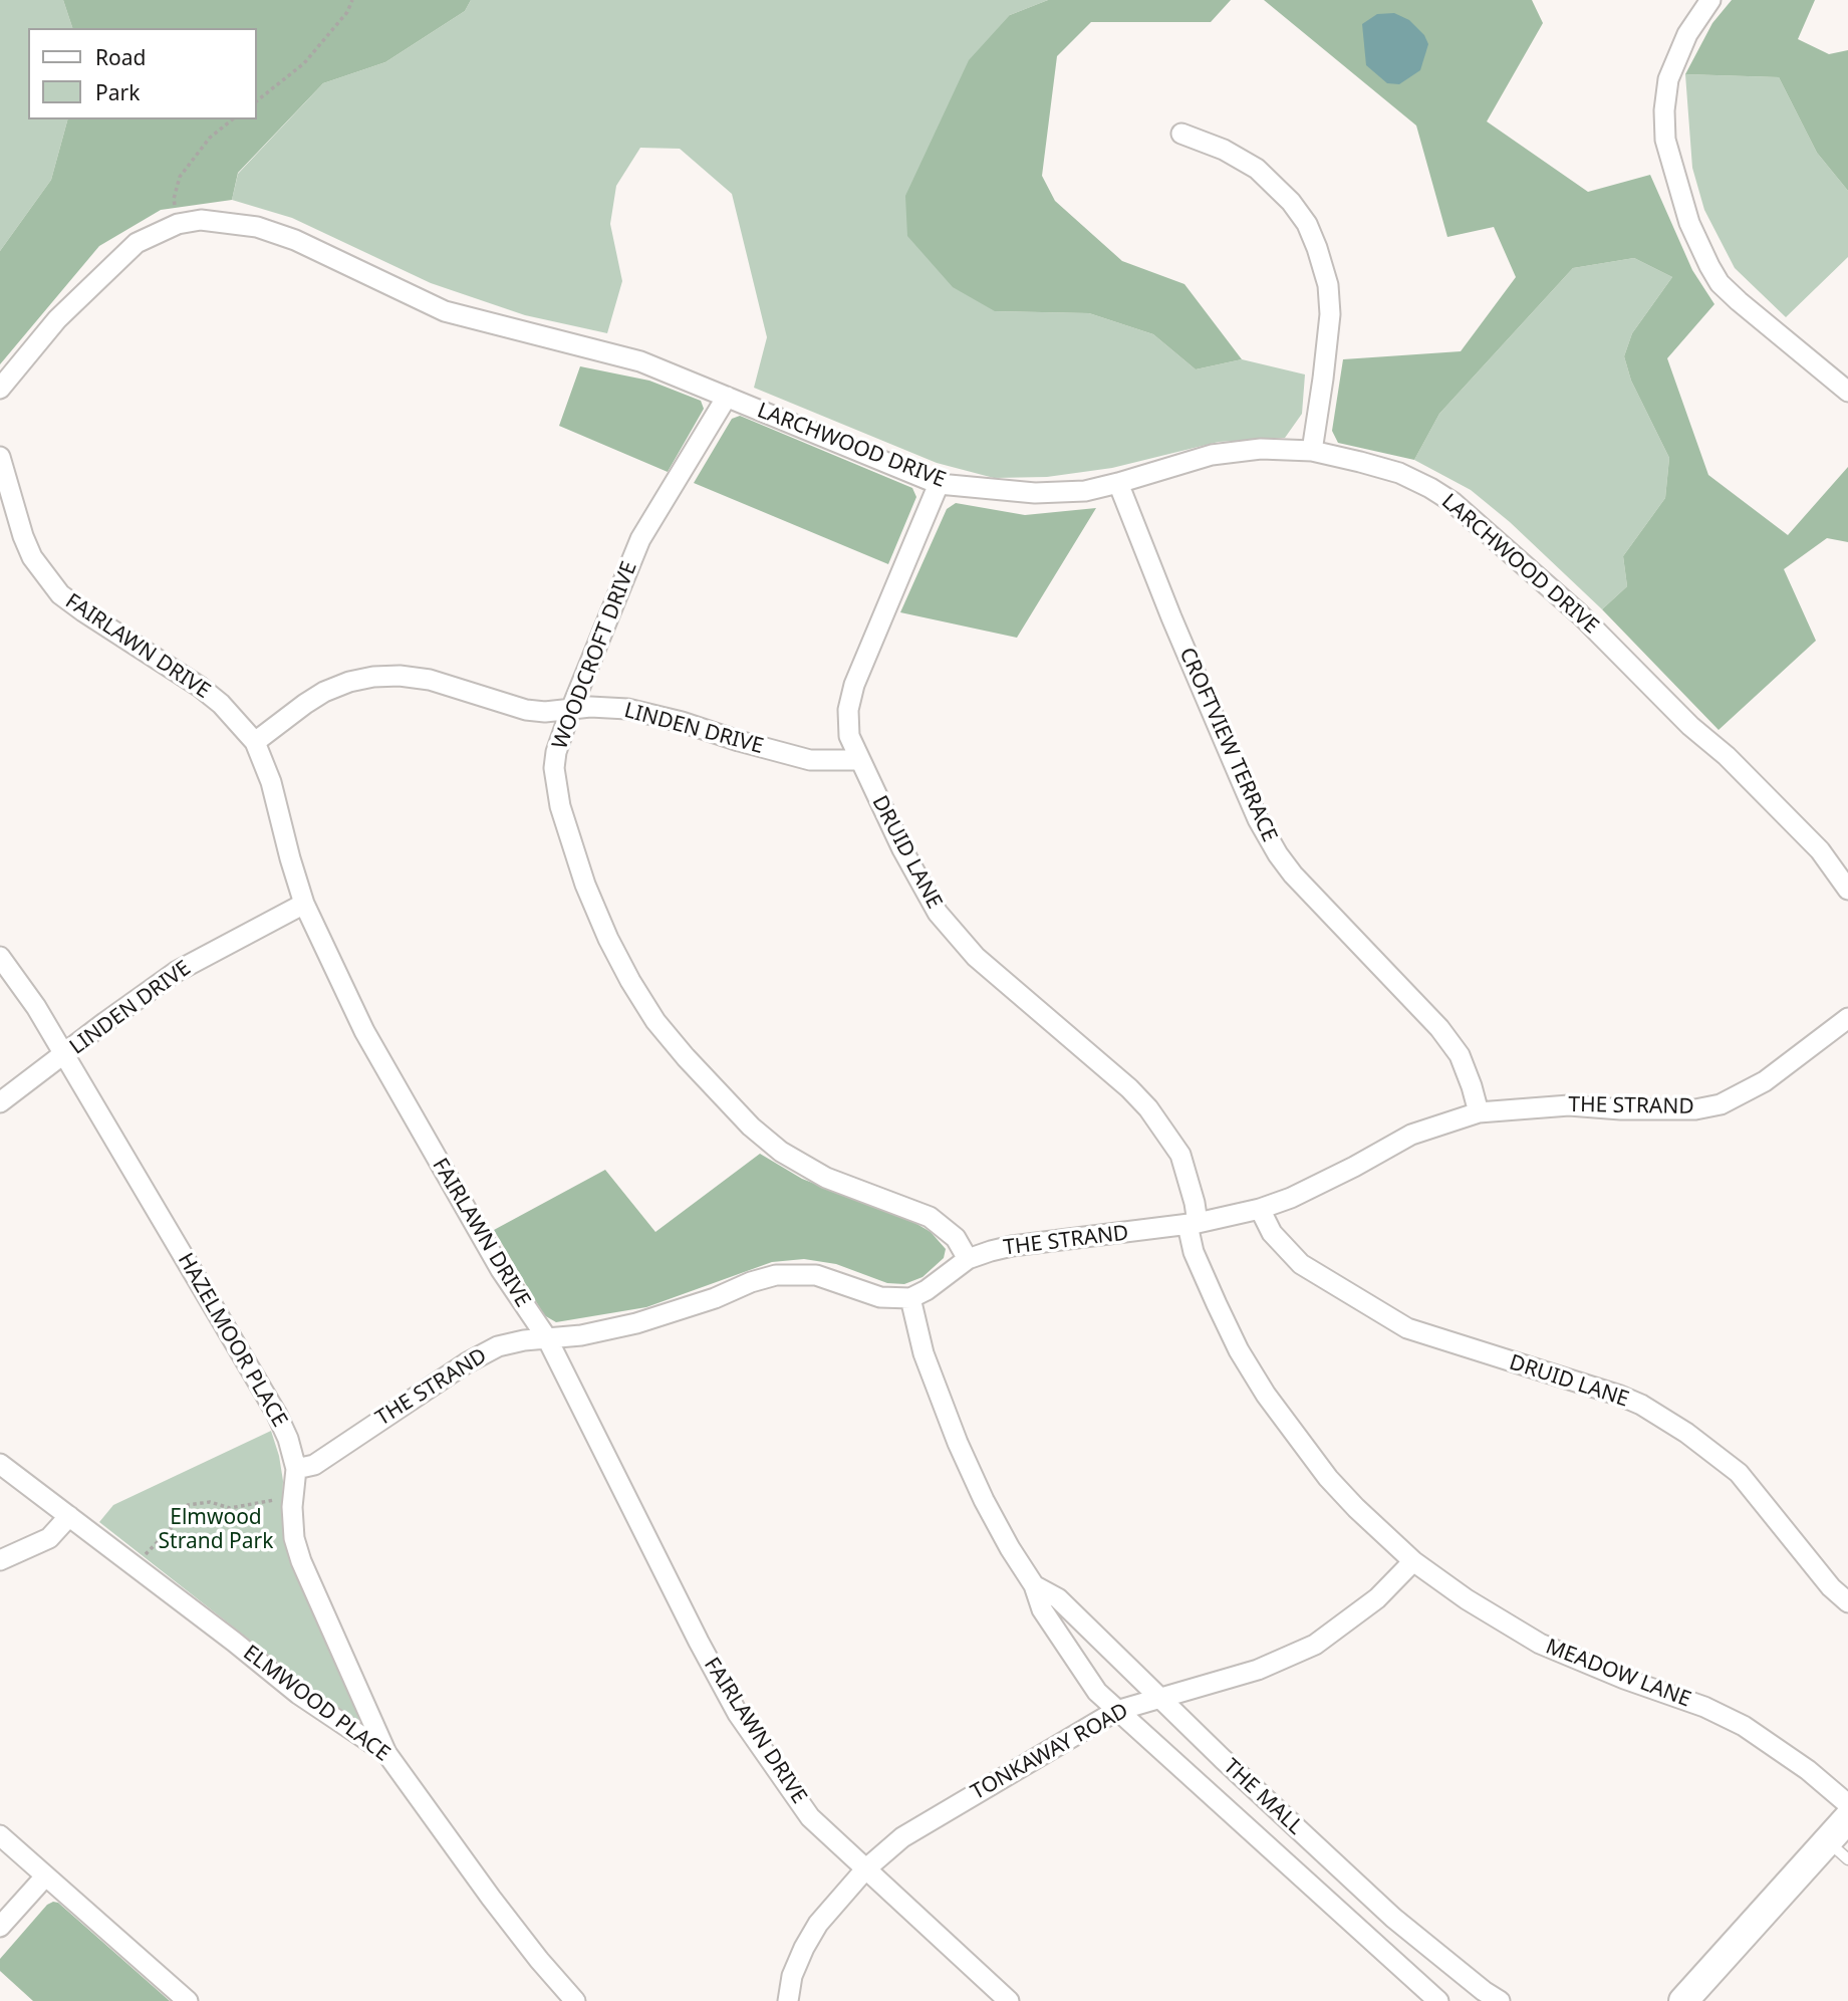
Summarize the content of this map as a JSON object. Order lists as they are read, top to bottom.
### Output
{
  "streets": {
    "street": [
      "LARCHWOOD DRIVE",
      "FAIRLAWN DRIVE",
      "WOODCROFT DRIVE",
      "LINDEN DRIVE",
      "CROFTVIEW TERRACE",
      "DRUID LANE",
      "THE STRAND",
      "HAZELMOOR PLACE",
      "MEADOW LANE",
      "ELMWOOD PLACE",
      "TONKAWAY ROAD",
      "THE MALL"
    ]
  },
  "crossings": [
    ["LARCHWOOD DRIVE", "WOODCROFT DRIVE"],
    ["LARCHWOOD DRIVE", "CROFTVIEW TERRACE"],
    ["LARCHWOOD DRIVE", "DRUID LANE"],
    ["FAIRLAWN DRIVE", "LINDEN DRIVE"],
    ["FAIRLAWN DRIVE", "THE STRAND"],
    ["FAIRLAWN DRIVE", "TONKAWAY ROAD"],
    ["WOODCROFT DRIVE", "LINDEN DRIVE"],
    ["WOODCROFT DRIVE", "THE STRAND"],
    ["LINDEN DRIVE", "DRUID LANE"],
    ["LINDEN DRIVE", "HAZELMOOR PLACE"],
    ["CROFTVIEW TERRACE", "THE STRAND"],
    ["DRUID LANE", "THE STRAND"],
    ["DRUID LANE", "MEADOW LANE"],
    ["THE STRAND", "HAZELMOOR PLACE"],
    ["THE STRAND", "MEADOW LANE"],
    ["THE STRAND", "THE MALL"],
    ["HAZELMOOR PLACE", "ELMWOOD PLACE"],
    ["MEADOW LANE", "TONKAWAY ROAD"],
    ["TONKAWAY ROAD", "THE MALL"]
  ],
  "parks": ["Elmwood Strand Park"],
  "legend": ["Road", "Park"]
}
